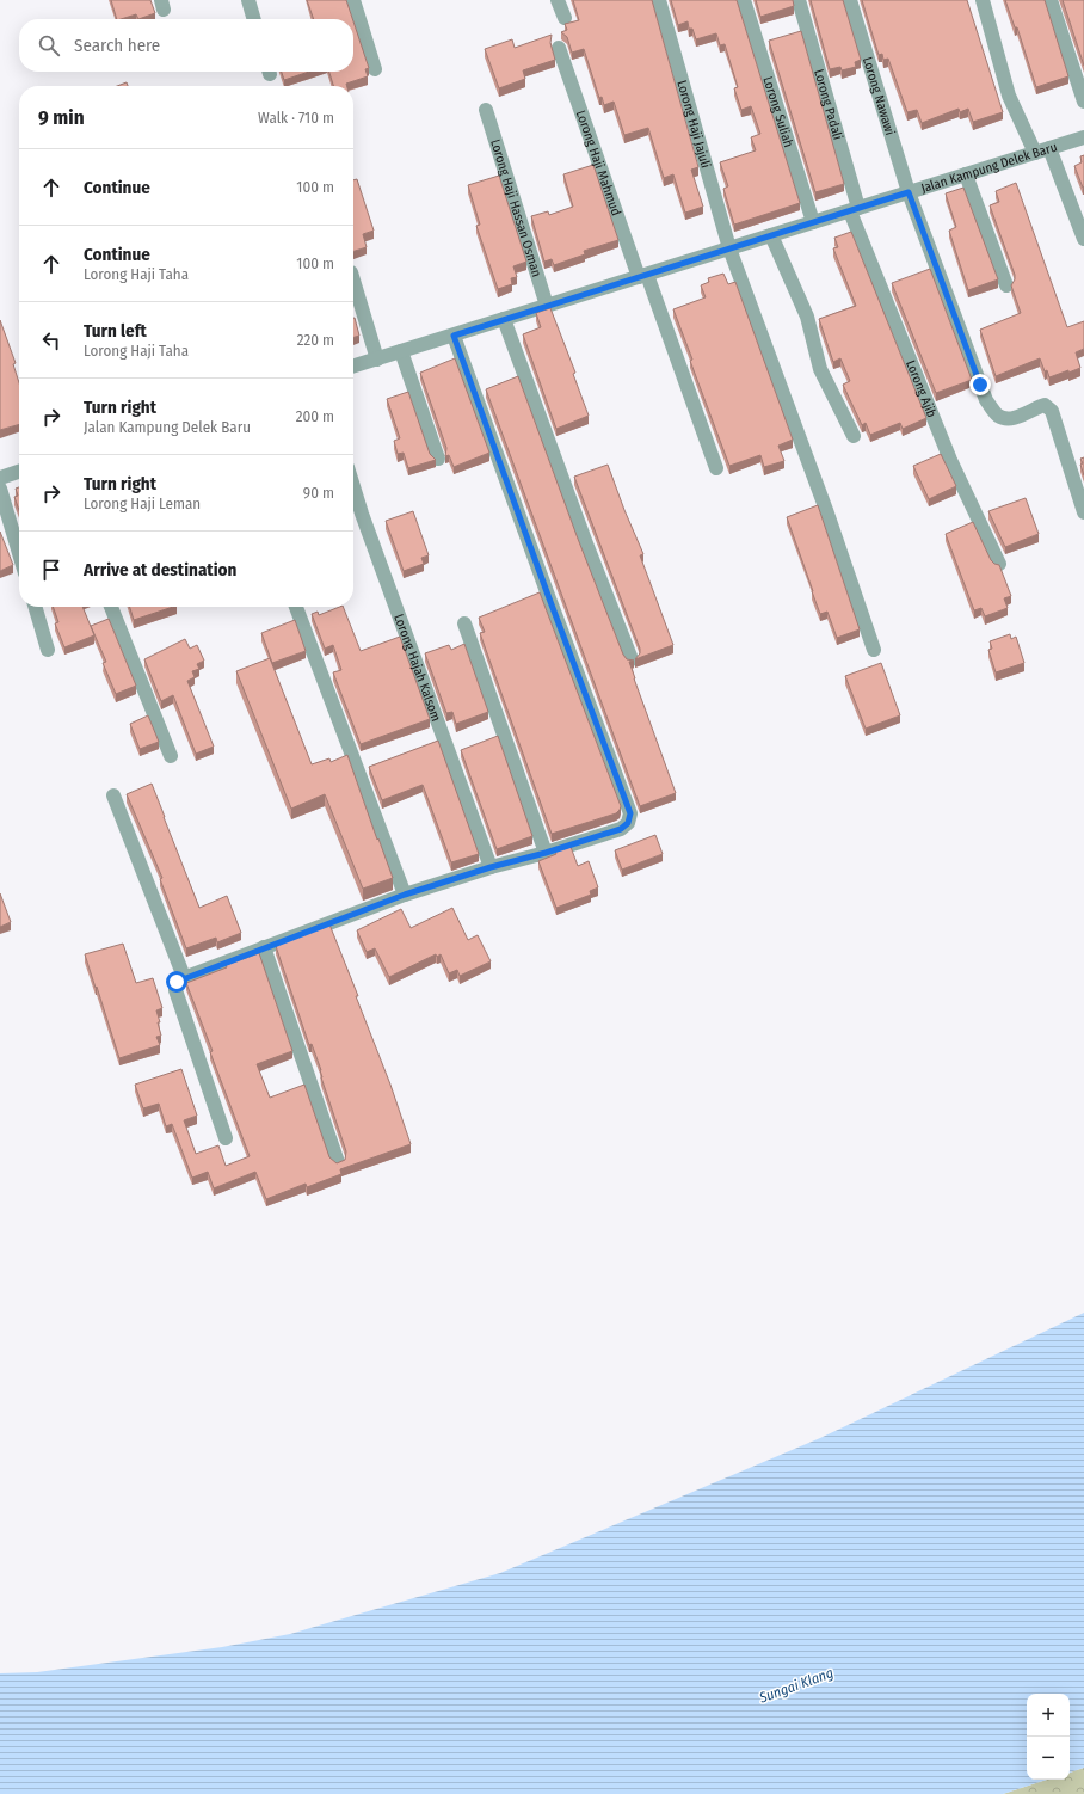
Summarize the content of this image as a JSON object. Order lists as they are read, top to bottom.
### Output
{
  "streets": {
    "street": [
      "Lorong Nawawi",
      "Lorong Padali",
      "Lorong Suliah",
      "Lorong Haji Jajuli",
      "Lorong Haji Mahmud",
      "Jalan Kampung Delek Baru",
      "Lorong Haji Hassan Osman",
      "Lorong Ajib",
      "Lorong Hajah Kalsom"
    ]
  },
  "crossings": [
    ["Lorong Nawawi", "Jalan Kampung Delek Baru"],
    ["Lorong Padali", "Jalan Kampung Delek Baru"],
    ["Lorong Padali", "Lorong Ajib"],
    ["Lorong Suliah", "Jalan Kampung Delek Baru"],
    ["Lorong Haji Jajuli", "Jalan Kampung Delek Baru"],
    ["Lorong Haji Mahmud", "Jalan Kampung Delek Baru"],
    ["Jalan Kampung Delek Baru", "Lorong Haji Hassan Osman"],
    ["Jalan Kampung Delek Baru", "Lorong Ajib"]
  ],
  "water": ["Sungai Klang"],
  "page": {
    "search": "Search here",
    "heading": ["9 min", "Walk · 710 m"],
    "list": [
      ["Continue", "100 m"],
      ["Continue", "Lorong Haji Taha", "100 m"],
      ["Turn left", "Lorong Haji Taha", "220 m"],
      ["Turn right", "Jalan Kampung Delek Baru", "200 m"],
      ["Turn right", "Lorong Haji Leman", "90 m"],
      "Arrive at destination"
    ],
    "map_buttons": ["+", "−"]
  }
}
